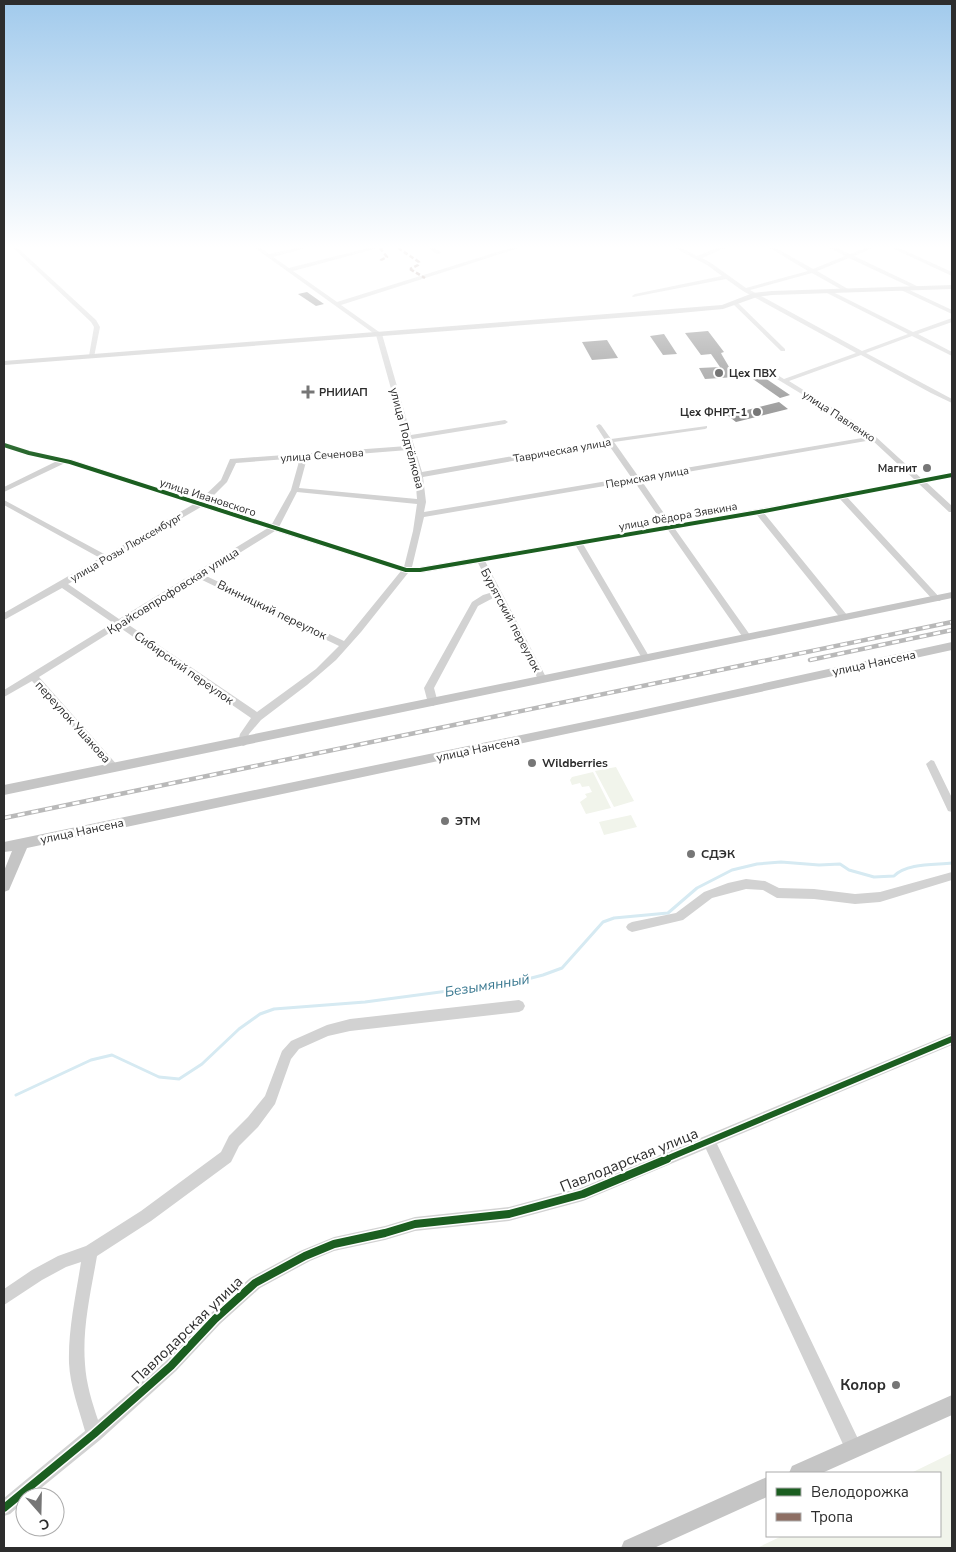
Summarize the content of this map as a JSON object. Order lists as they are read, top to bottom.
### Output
{
  "streets": {
    "main road": ["улица Нансена"],
    "street": [
      "улица Павленко",
      "улица Подтёлкова",
      "Таврическая улица",
      "улица Сеченова",
      "Пермская улица",
      "улица Ивановского",
      "улица Фёдора Зявкина",
      "улица Розы Люксембург",
      "Крайсовпрофовская улица",
      "Винницкий переулок",
      "Бурятский переулок",
      "Сибирский переулок",
      "переулок Ушакова",
      "Павлодарская улица"
    ]
  },
  "crossings": [
    ["улица Павленко", "Пермская улица"],
    ["улица Павленко", "улица Фёдора Зявкина"],
    ["улица Подтёлкова", "Таврическая улица"],
    ["улица Подтёлкова", "улица Сеченова"],
    ["улица Подтёлкова", "Пермская улица"],
    ["улица Подтёлкова", "улица Ивановского"],
    ["улица Подтёлкова", "улица Фёдора Зявкина"],
    ["улица Подтёлкова", "Винницкий переулок"],
    ["улица Подтёлкова", "Сибирский переулок"],
    ["улица Сеченова", "улица Розы Люксембург"],
    ["улица Сеченова", "Крайсовпрофовская улица"],
    ["улица Ивановского", "улица Фёдора Зявкина"],
    ["улица Ивановского", "улица Розы Люксембург"],
    ["улица Ивановского", "Крайсовпрофовская улица"],
    ["улица Фёдора Зявкина", "Бурятский переулок"],
    ["улица Розы Люксембург", "Сибирский переулок"],
    ["Крайсовпрофовская улица", "Винницкий переулок"],
    ["Крайсовпрофовская улица", "Сибирский переулок"],
    ["Крайсовпрофовская улица", "переулок Ушакова"]
  ],
  "water": ["Безымянный"],
  "places": {
    "other": [
      "Цех ПВХ",
      "Цех ФНРТ-1",
      "Магнит",
      "Wildberries",
      "ЭТМ",
      "СДЭК",
      "Колор"
    ],
    "health": ["РНИИАП"]
  },
  "legend": ["Велодорожка", "Тропа"],
  "north": "bottom"
}
